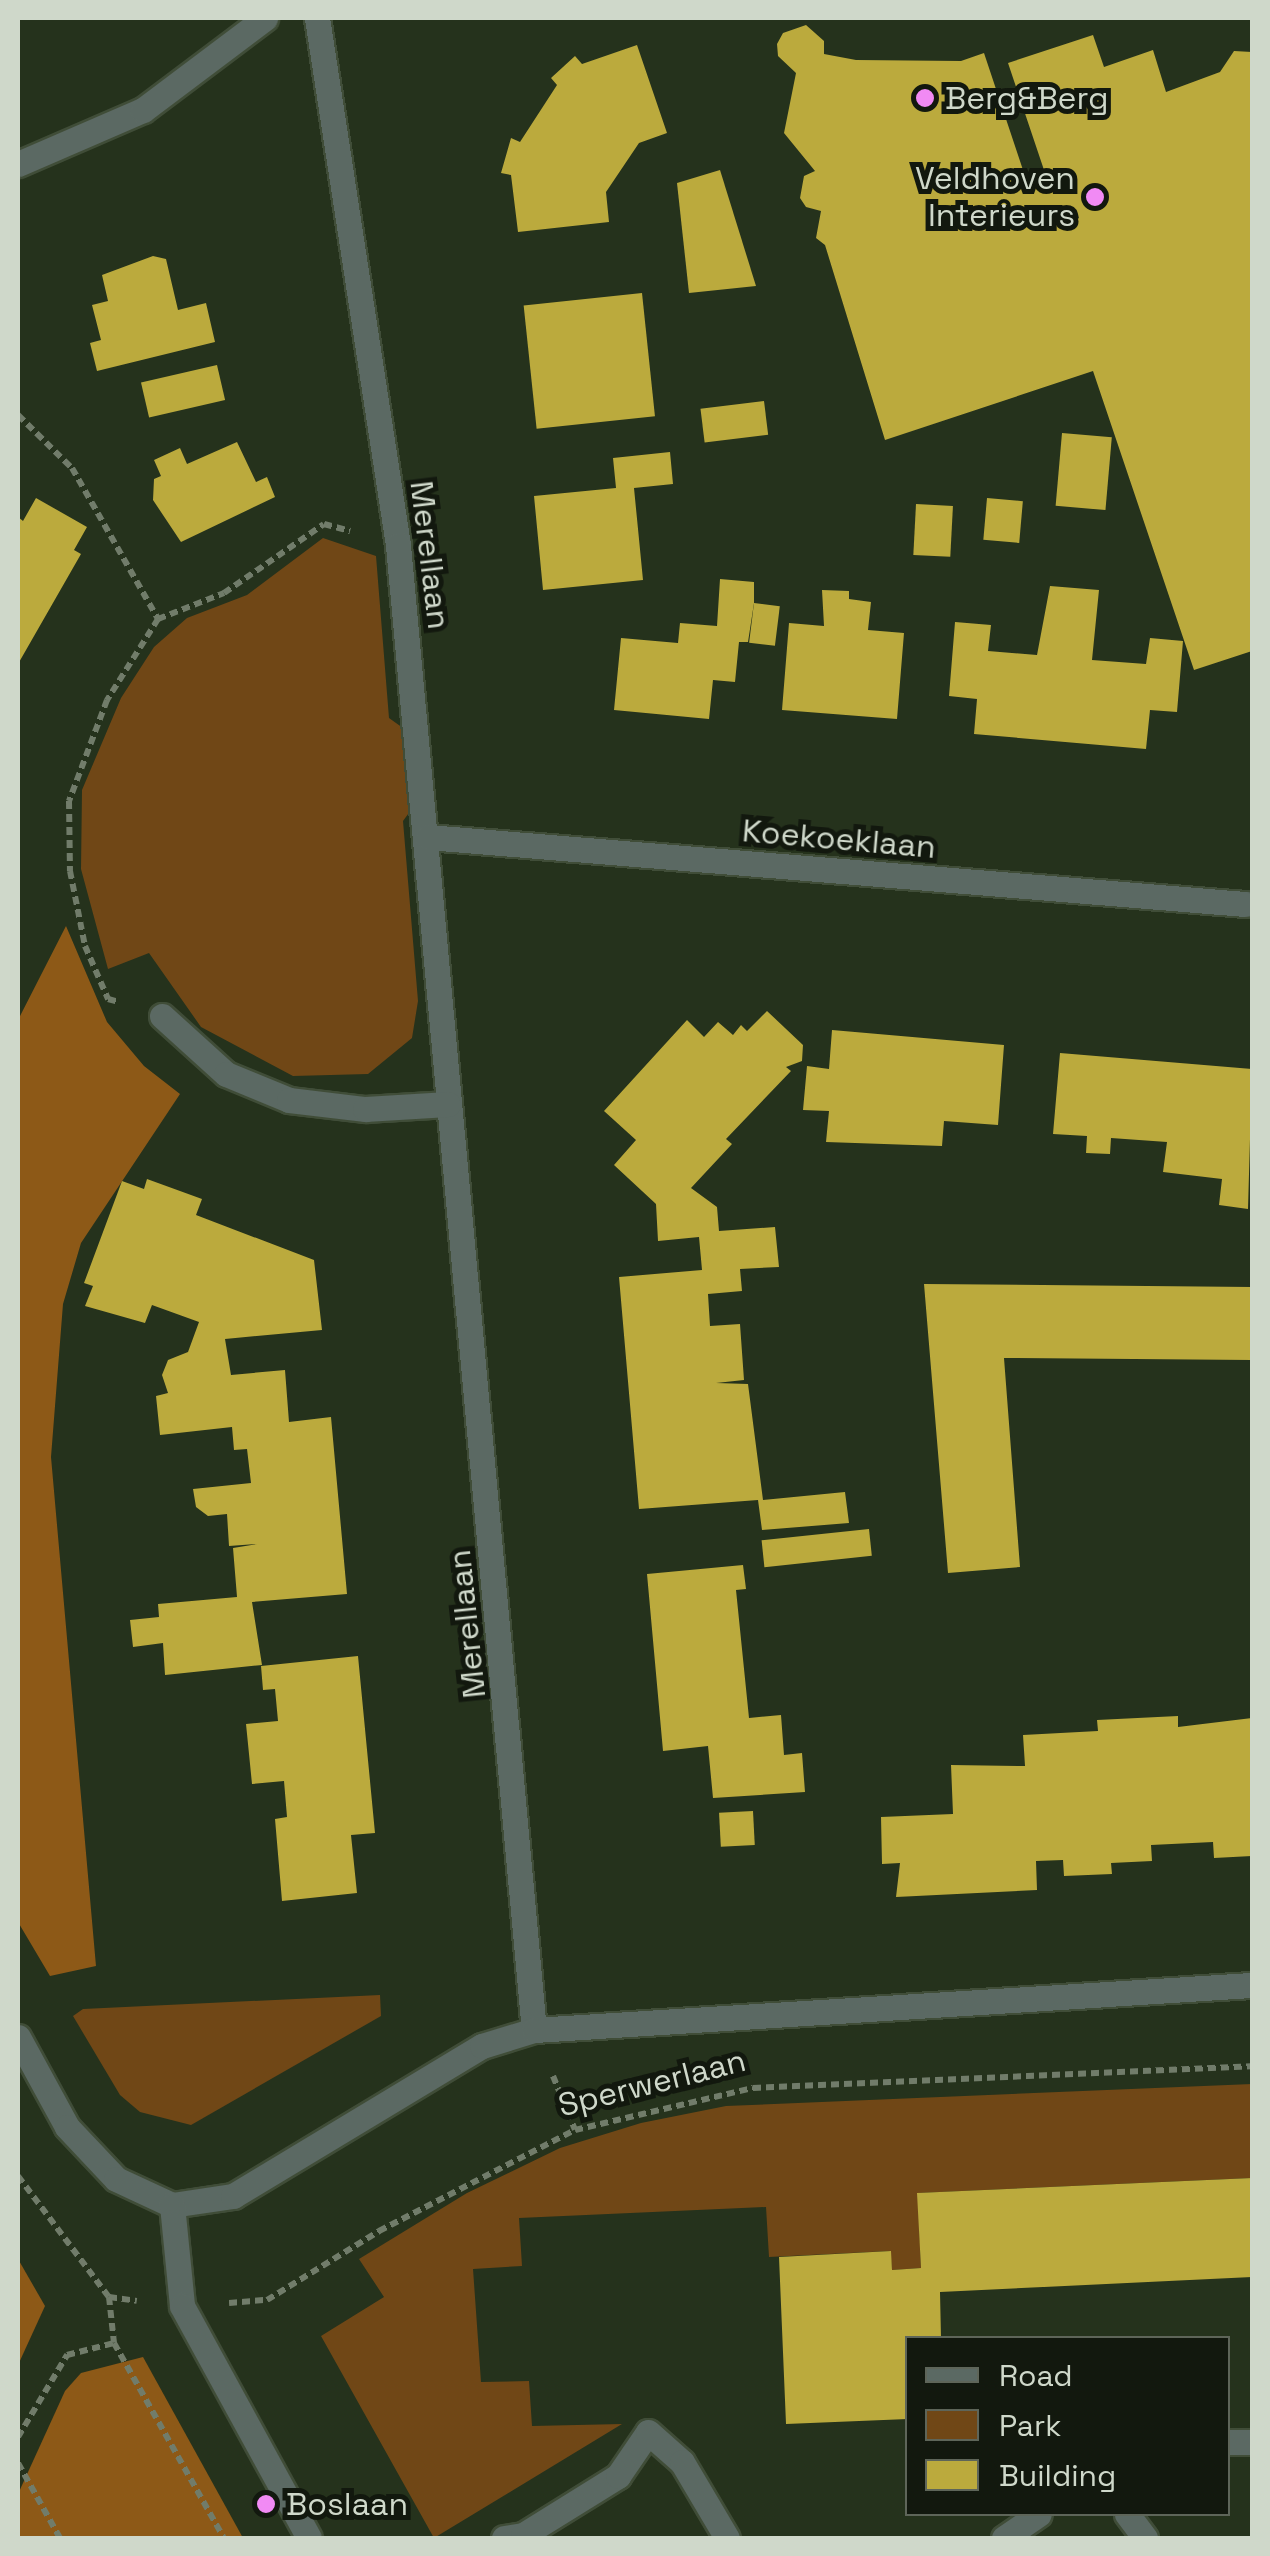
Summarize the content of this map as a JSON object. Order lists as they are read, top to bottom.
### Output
{
  "streets": {
    "street": ["Merellaan", "Koekoeklaan", "Sperwerlaan"]
  },
  "crossings": [
    ["Merellaan", "Koekoeklaan"],
    ["Merellaan", "Sperwerlaan"]
  ],
  "places": ["Berg&Berg", "Veldhoven Interieurs", "Boslaan"],
  "legend": ["Road", "Park", "Building"]
}
